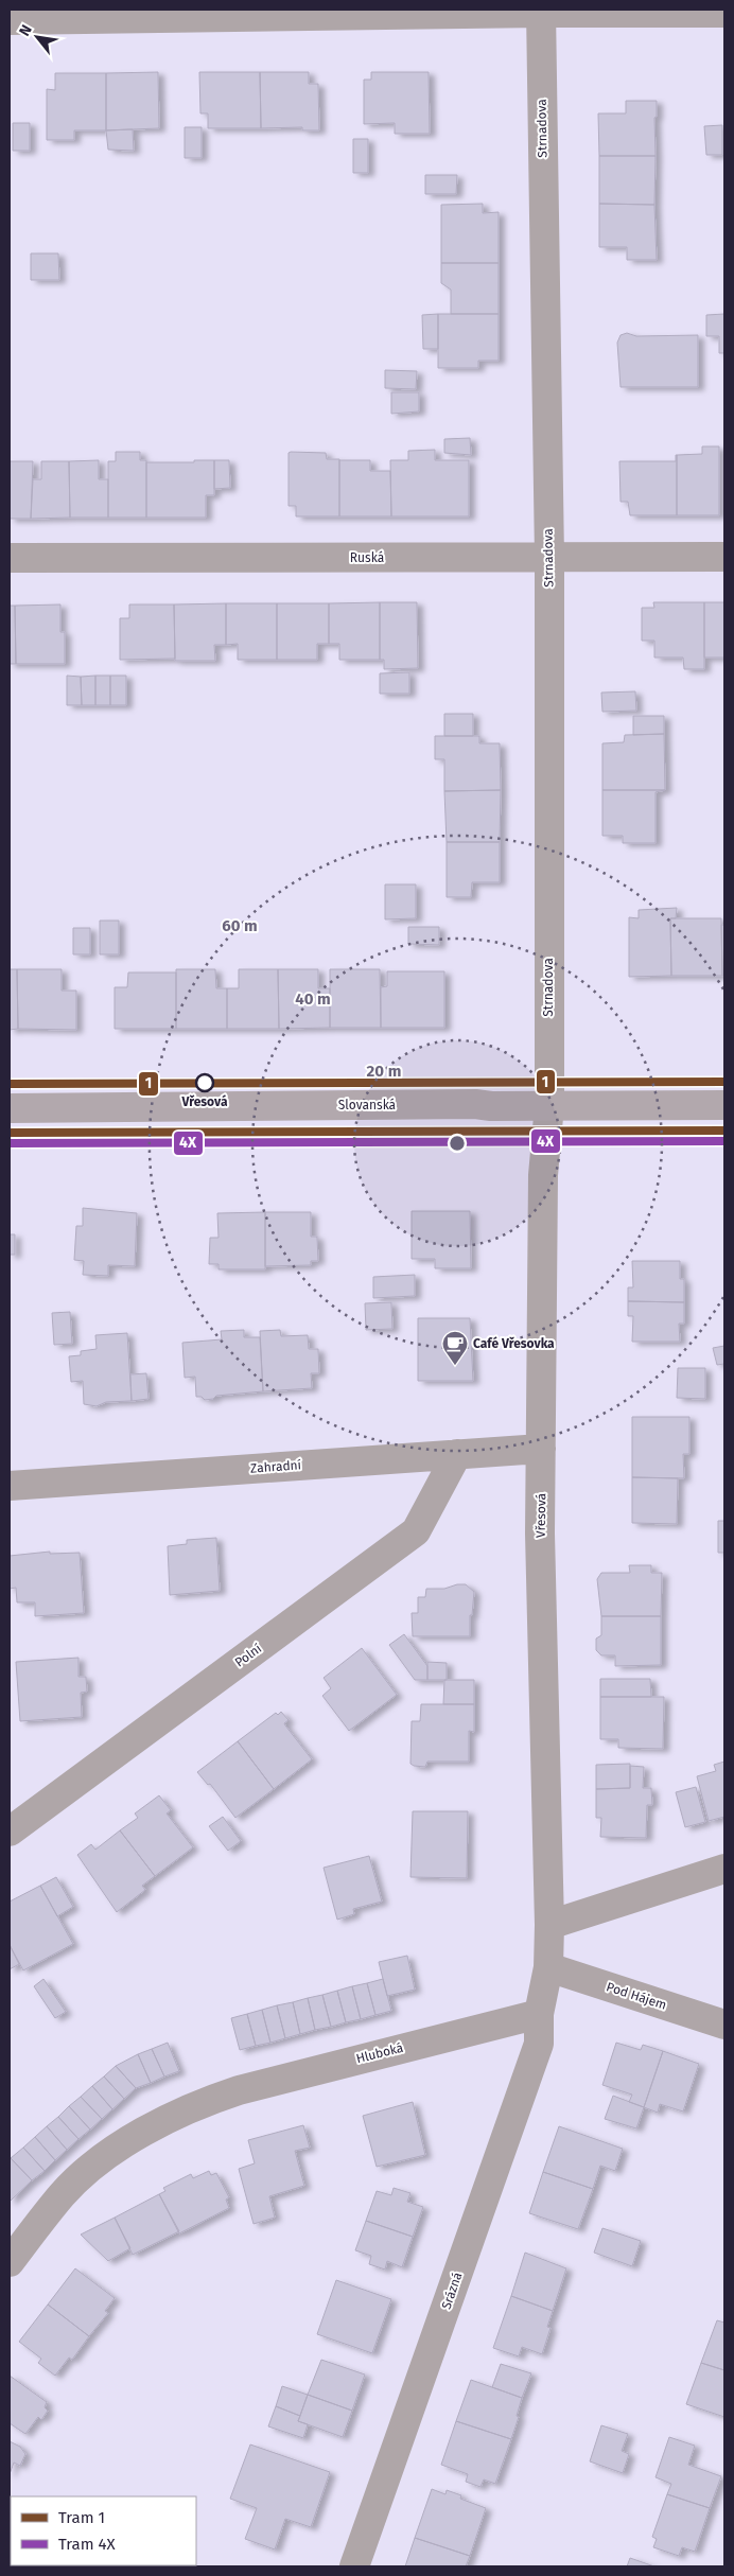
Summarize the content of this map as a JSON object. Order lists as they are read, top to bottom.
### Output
{
  "streets": {
    "main road": ["Slovanská"],
    "street": [
      "Strnadova",
      "Ruská",
      "Zahradní",
      "Vřesová",
      "Polní",
      "Pod Hájem",
      "Hluboká",
      "Srázná"
    ]
  },
  "crossings": [
    ["Strnadova", "Ruská"],
    ["Strnadova", "Slovanská"],
    ["Strnadova", "Vřesová"],
    ["Slovanská", "Vřesová"],
    ["Zahradní", "Vřesová"],
    ["Zahradní", "Polní"],
    ["Hluboká", "Srázná"]
  ],
  "places": {
    "other": ["Vřesová"],
    "cafe": ["Café Vřesovka"]
  },
  "lines": ["tram line 1", "tram line 4X"],
  "legend": ["Tram 1", "Tram 4X"],
  "north": "top left",
  "rings": ["60 m", "40 m", "20 m"]
}
